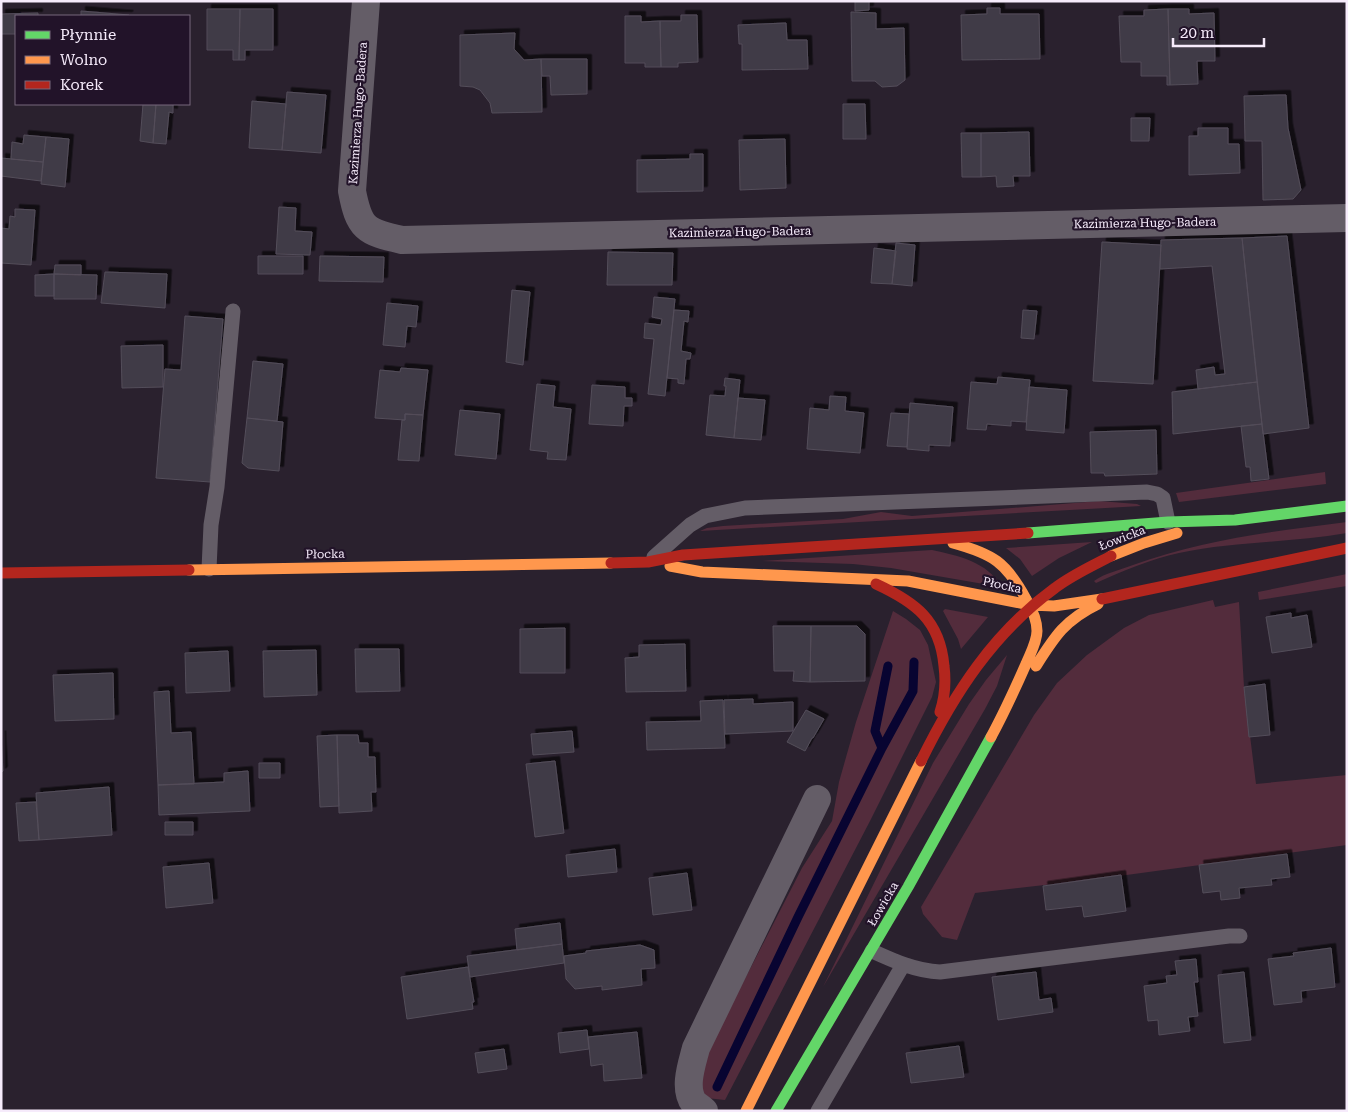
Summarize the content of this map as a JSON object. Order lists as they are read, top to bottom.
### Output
{
  "streets": {
    "street": ["Kazimierza Hugo-Badera", "Łowicka", "Płocka"]
  },
  "crossings": [
    ["Łowicka", "Płocka"]
  ],
  "legend": ["Płynnie", "Wolno", "Korek"],
  "scale_bar": "20 m"
}
